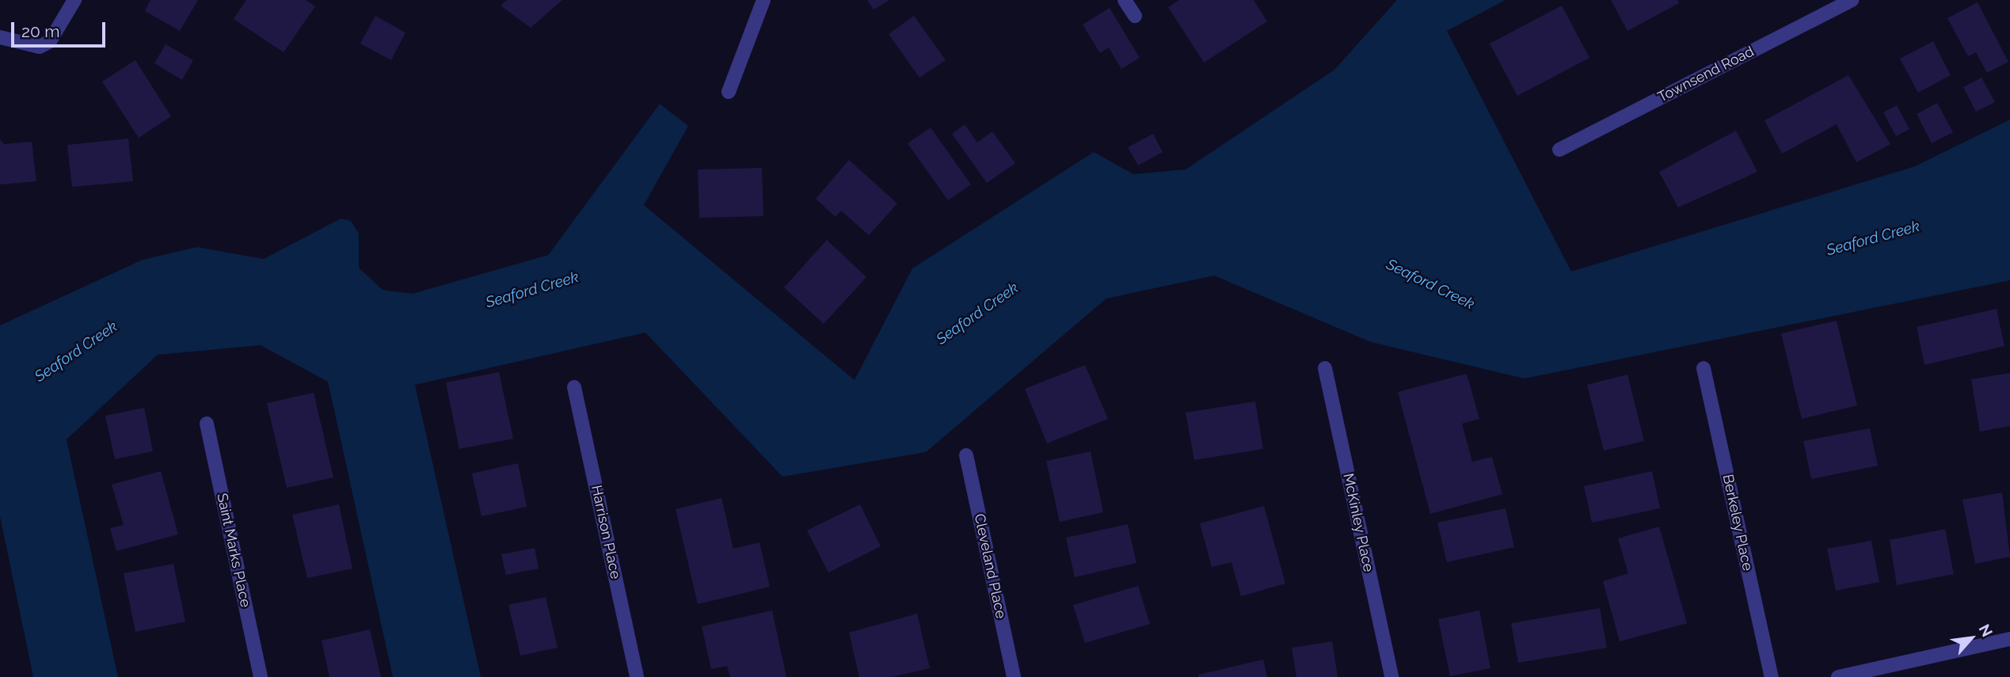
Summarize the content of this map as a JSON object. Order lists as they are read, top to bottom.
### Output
{
  "streets": {
    "street": [
      "Townsend Road",
      "McKinley Place",
      "Berkeley Place",
      "Harrison Place",
      "Saint Marks Place",
      "Cleveland Place"
    ]
  },
  "water": ["Seaford Creek"],
  "scale_bar": "20 m",
  "north": "top right"
}
